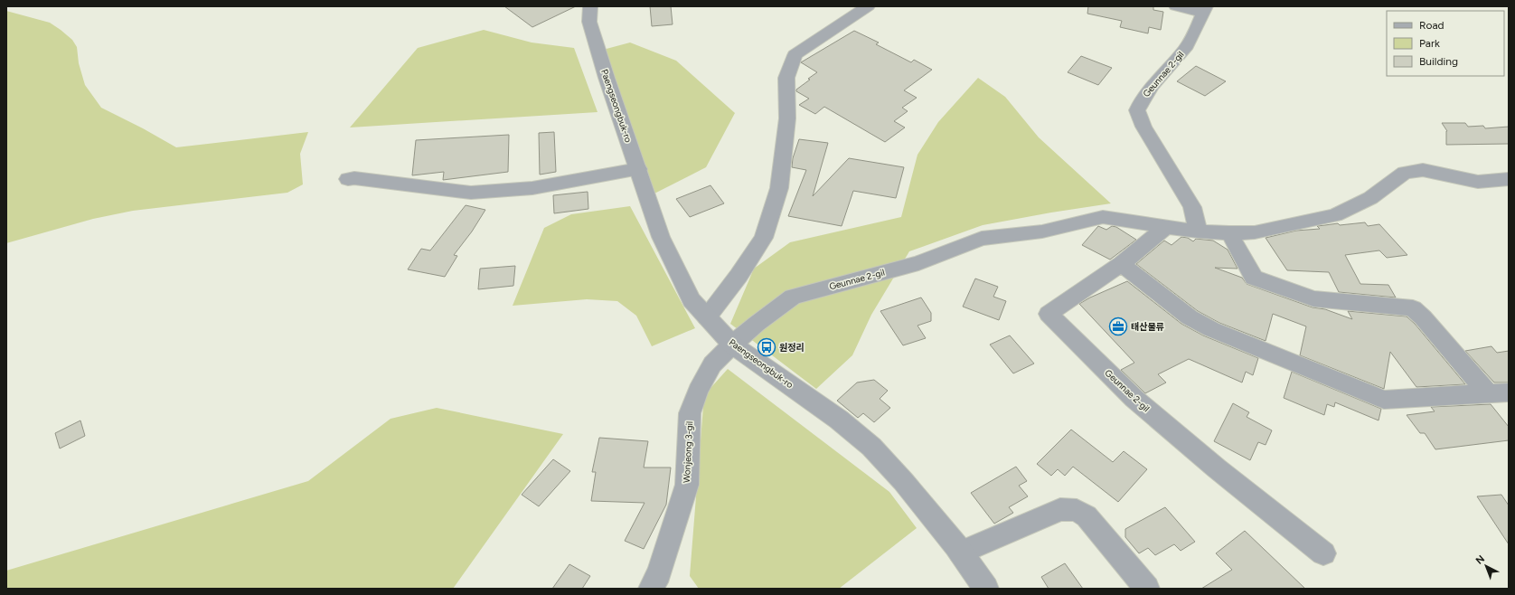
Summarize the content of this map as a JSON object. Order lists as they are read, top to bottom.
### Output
{
  "streets": {
    "street": ["Geunnae 2-gil", "Paengseongbuk-ro", "Wonjeong 3-gil"]
  },
  "crossings": [
    ["Geunnae 2-gil", "Paengseongbuk-ro"],
    ["Geunnae 2-gil", "Wonjeong 3-gil"],
    ["Paengseongbuk-ro", "Wonjeong 3-gil"]
  ],
  "places": {
    "office": ["태산물류"],
    "bus stop": ["원정리"]
  },
  "legend": ["Road", "Park", "Building"],
  "north": "top left"
}
